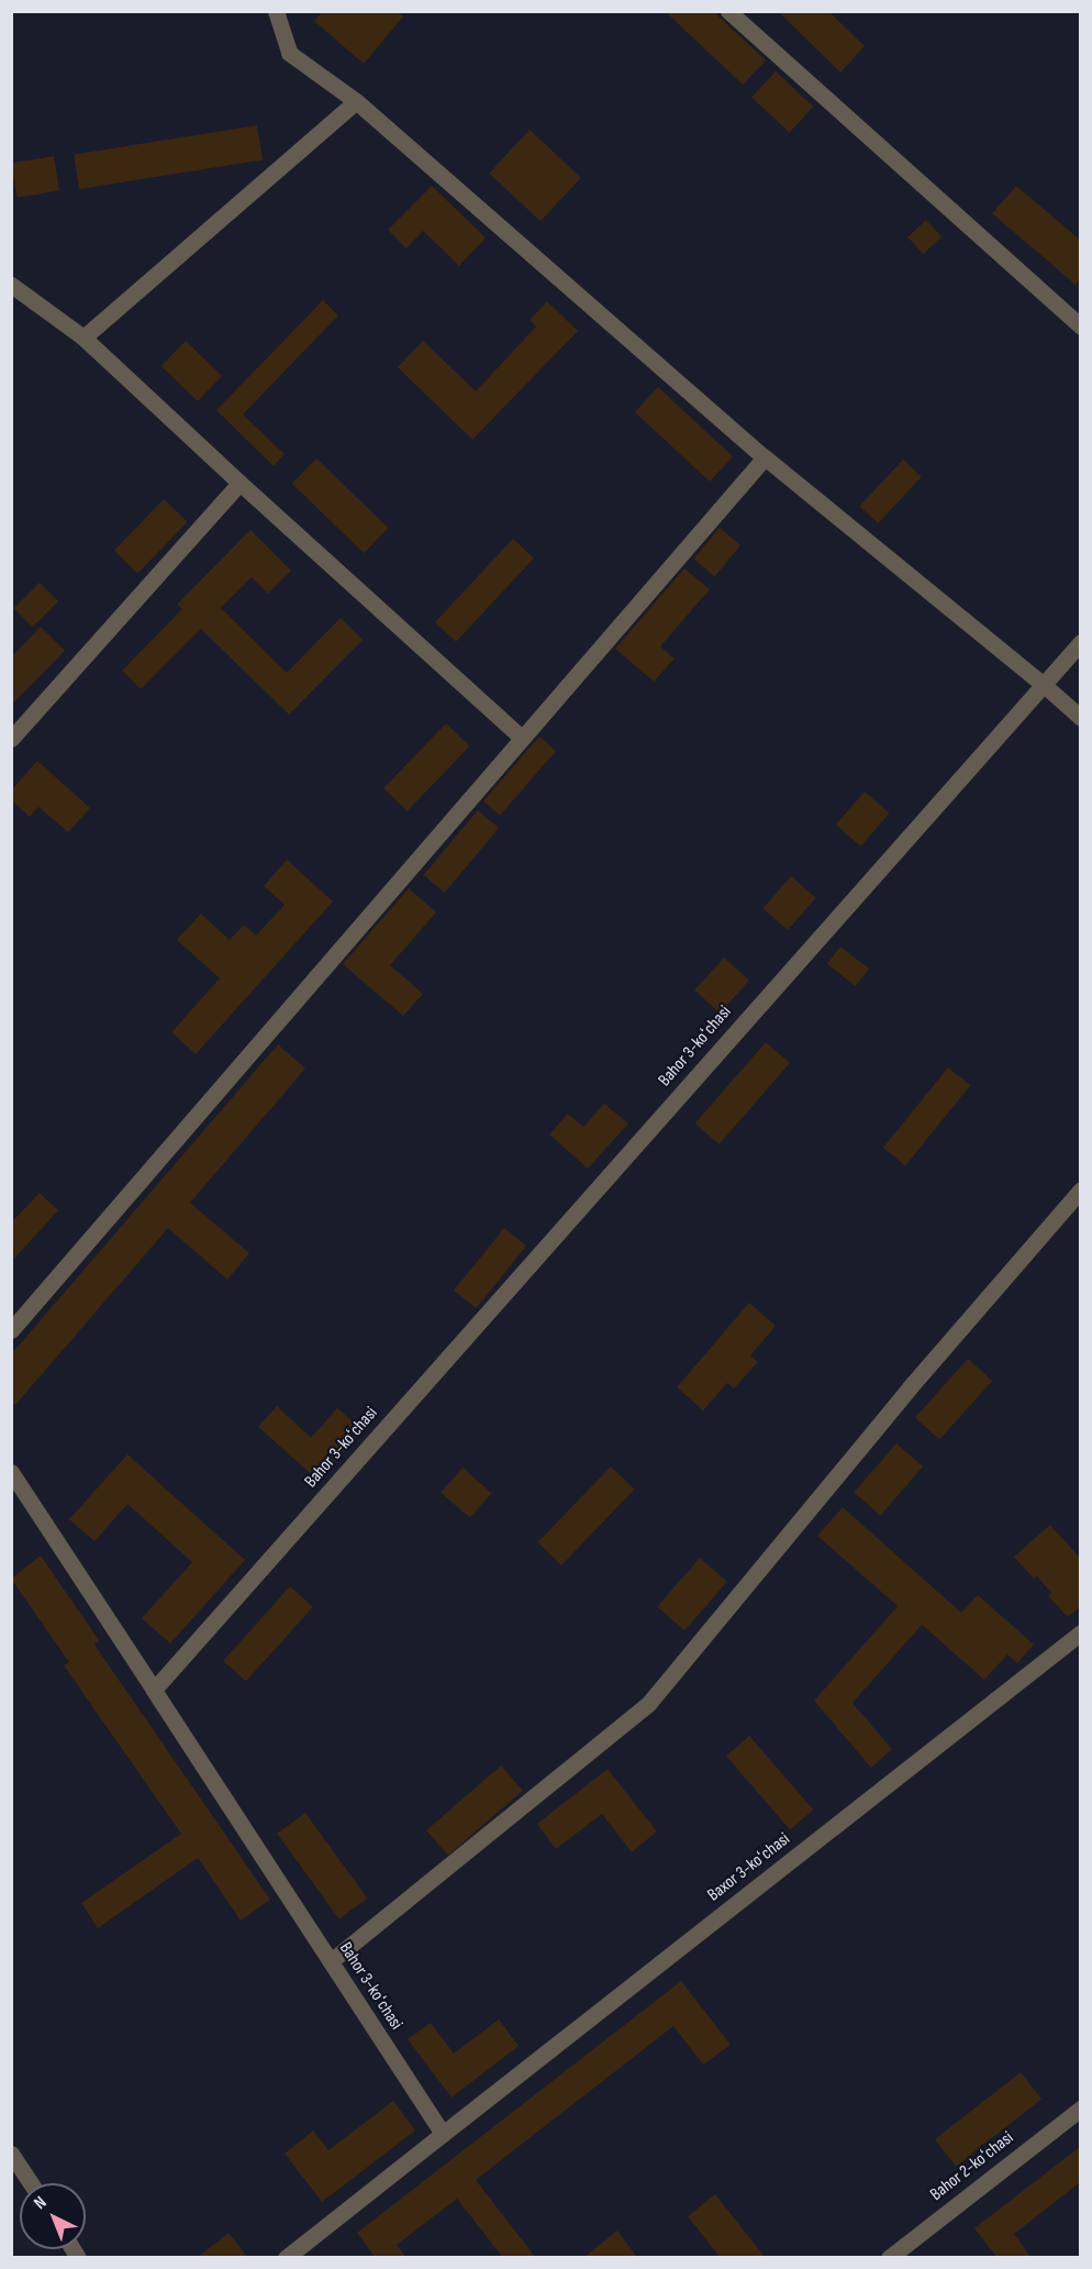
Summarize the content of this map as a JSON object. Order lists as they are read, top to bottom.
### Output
{
  "streets": {
    "street": ["Bahor 3-koʻchasi", "Baxor 3-koʻchasi", "Bahor 2-koʻchasi"]
  },
  "crossings": [
    ["Bahor 3-koʻchasi", "Baxor 3-koʻchasi"]
  ],
  "north": "top left"
}
